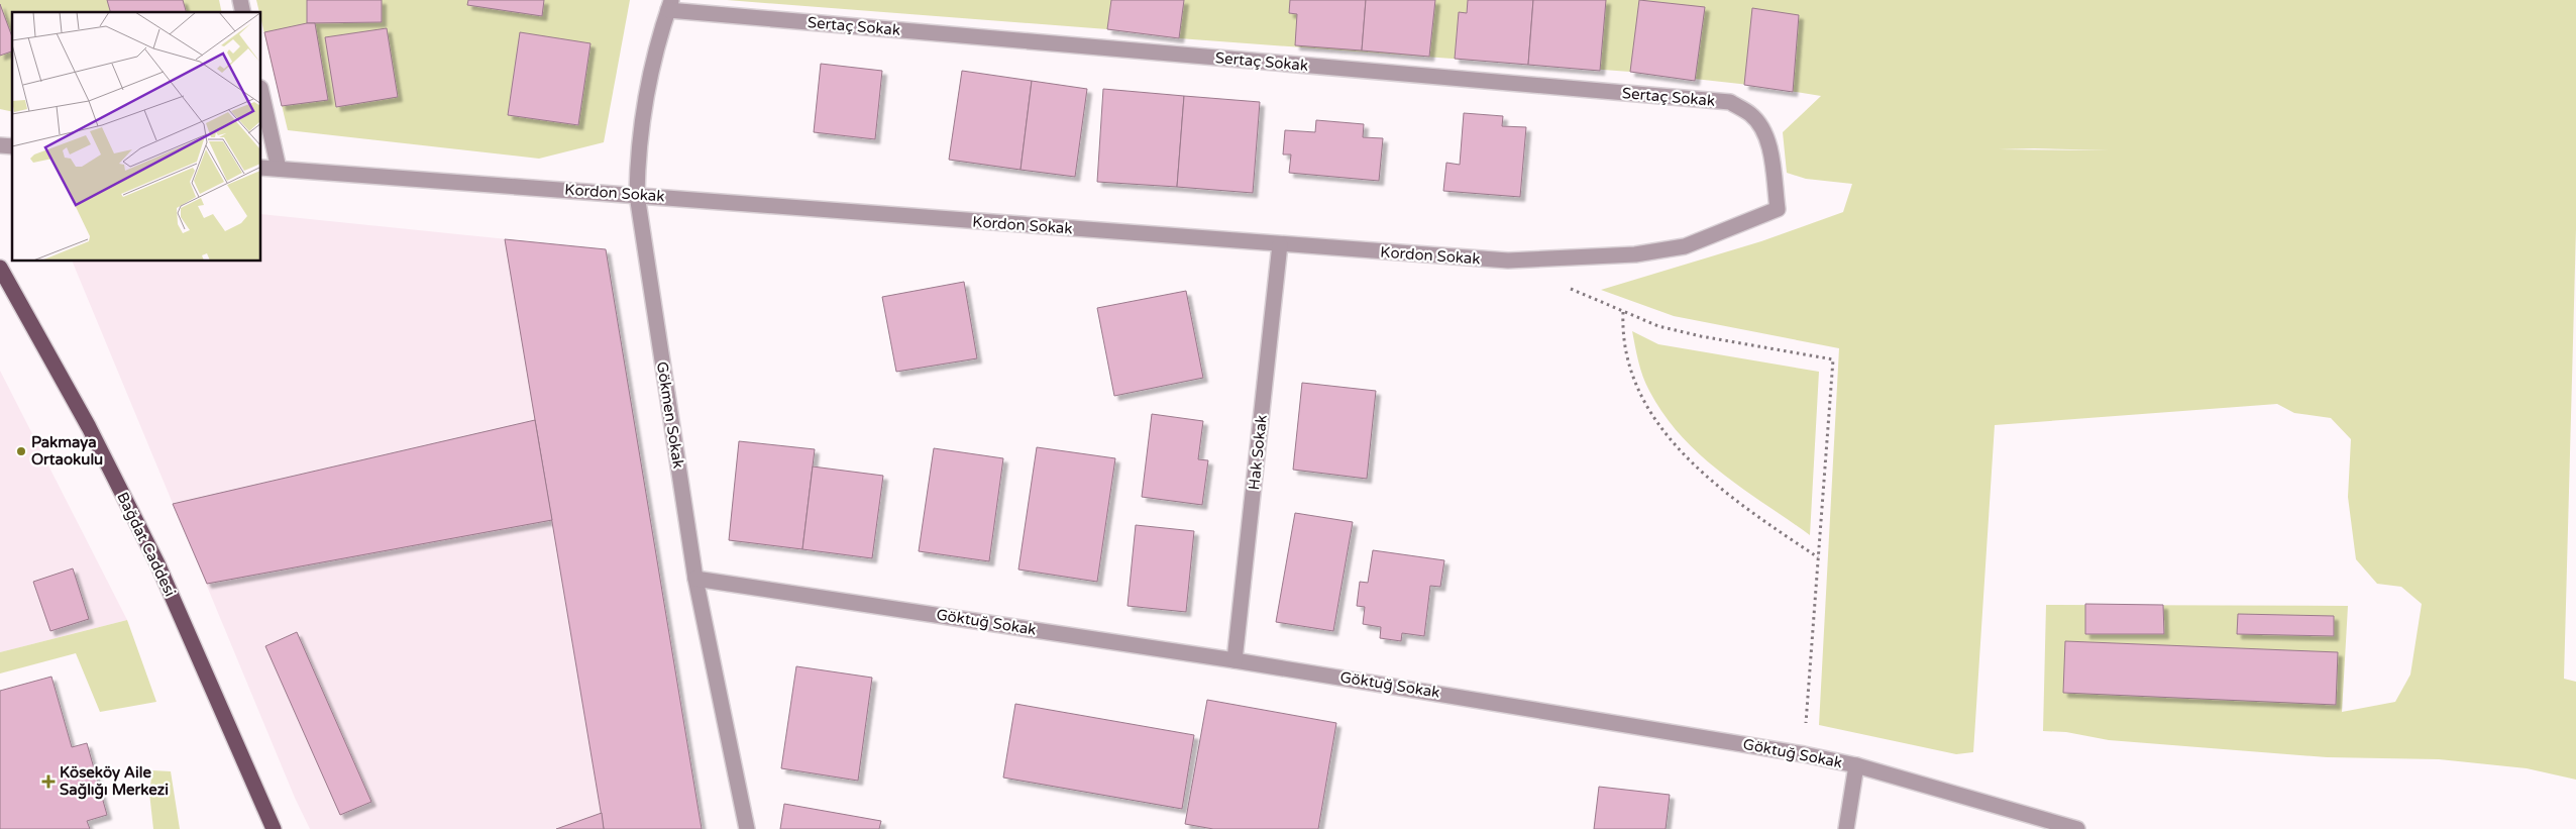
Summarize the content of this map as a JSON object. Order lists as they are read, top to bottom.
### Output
{
  "streets": {
    "main road": ["Bağdat Caddesi"],
    "street": [
      "Sertaç Sokak",
      "Kordon Sokak",
      "Gökmen Sokak",
      "Hak Sokak",
      "Göktuğ Sokak"
    ]
  },
  "crossings": [
    ["Sertaç Sokak", "Kordon Sokak"],
    ["Sertaç Sokak", "Gökmen Sokak"],
    ["Kordon Sokak", "Gökmen Sokak"],
    ["Kordon Sokak", "Hak Sokak"],
    ["Gökmen Sokak", "Göktuğ Sokak"],
    ["Hak Sokak", "Göktuğ Sokak"]
  ],
  "places": {
    "other": ["Pakmaya Ortaokulu"],
    "health": ["Köseköy Aile Sağlığı Merkezi"]
  }
}
